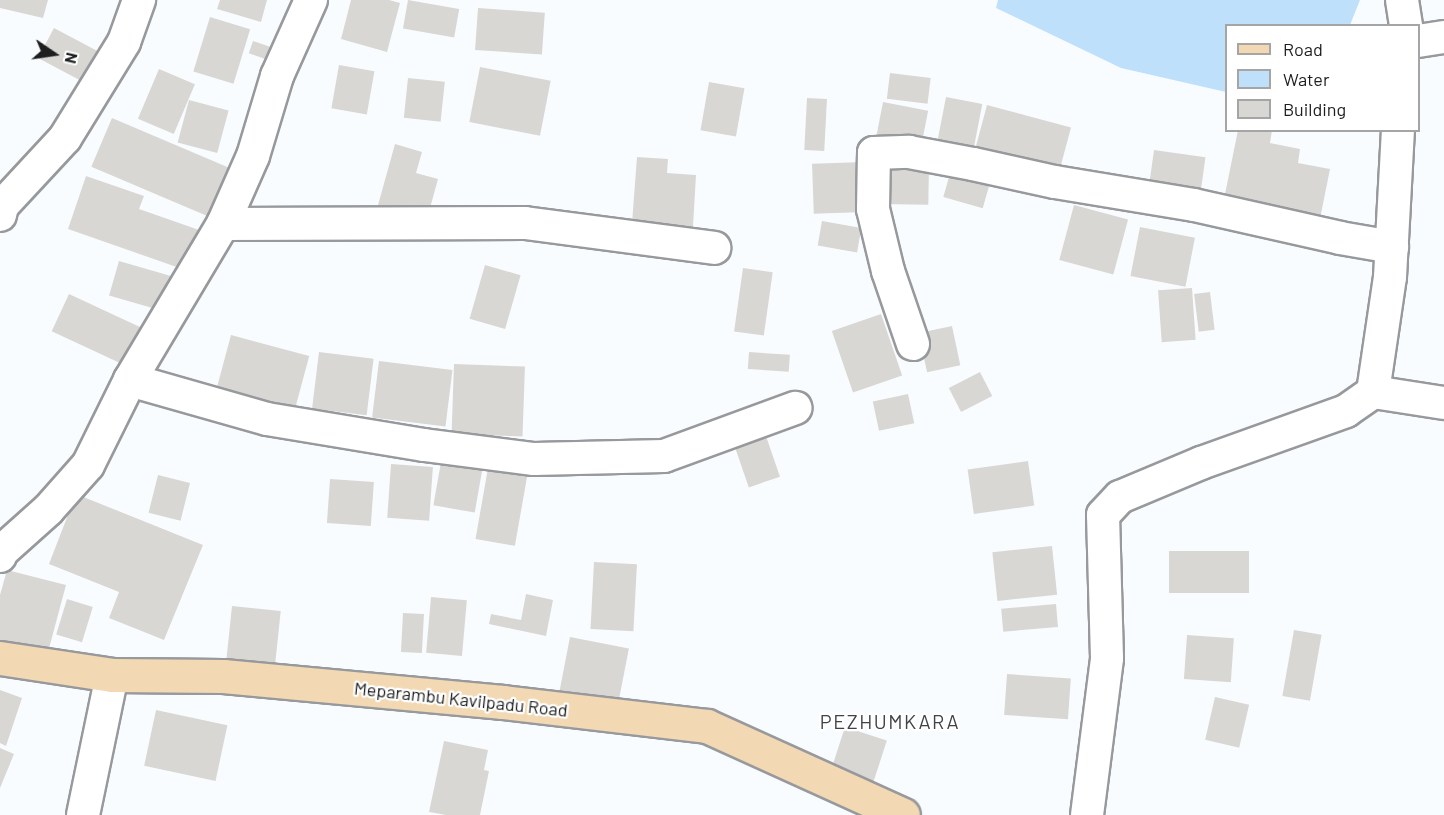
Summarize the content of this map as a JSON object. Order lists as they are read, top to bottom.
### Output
{
  "streets": {
    "main road": ["Meparambu Kavilpadu Road"]
  },
  "districts": ["PEZHUMKARA"],
  "legend": ["Road", "Water", "Building"],
  "north": "right"
}
